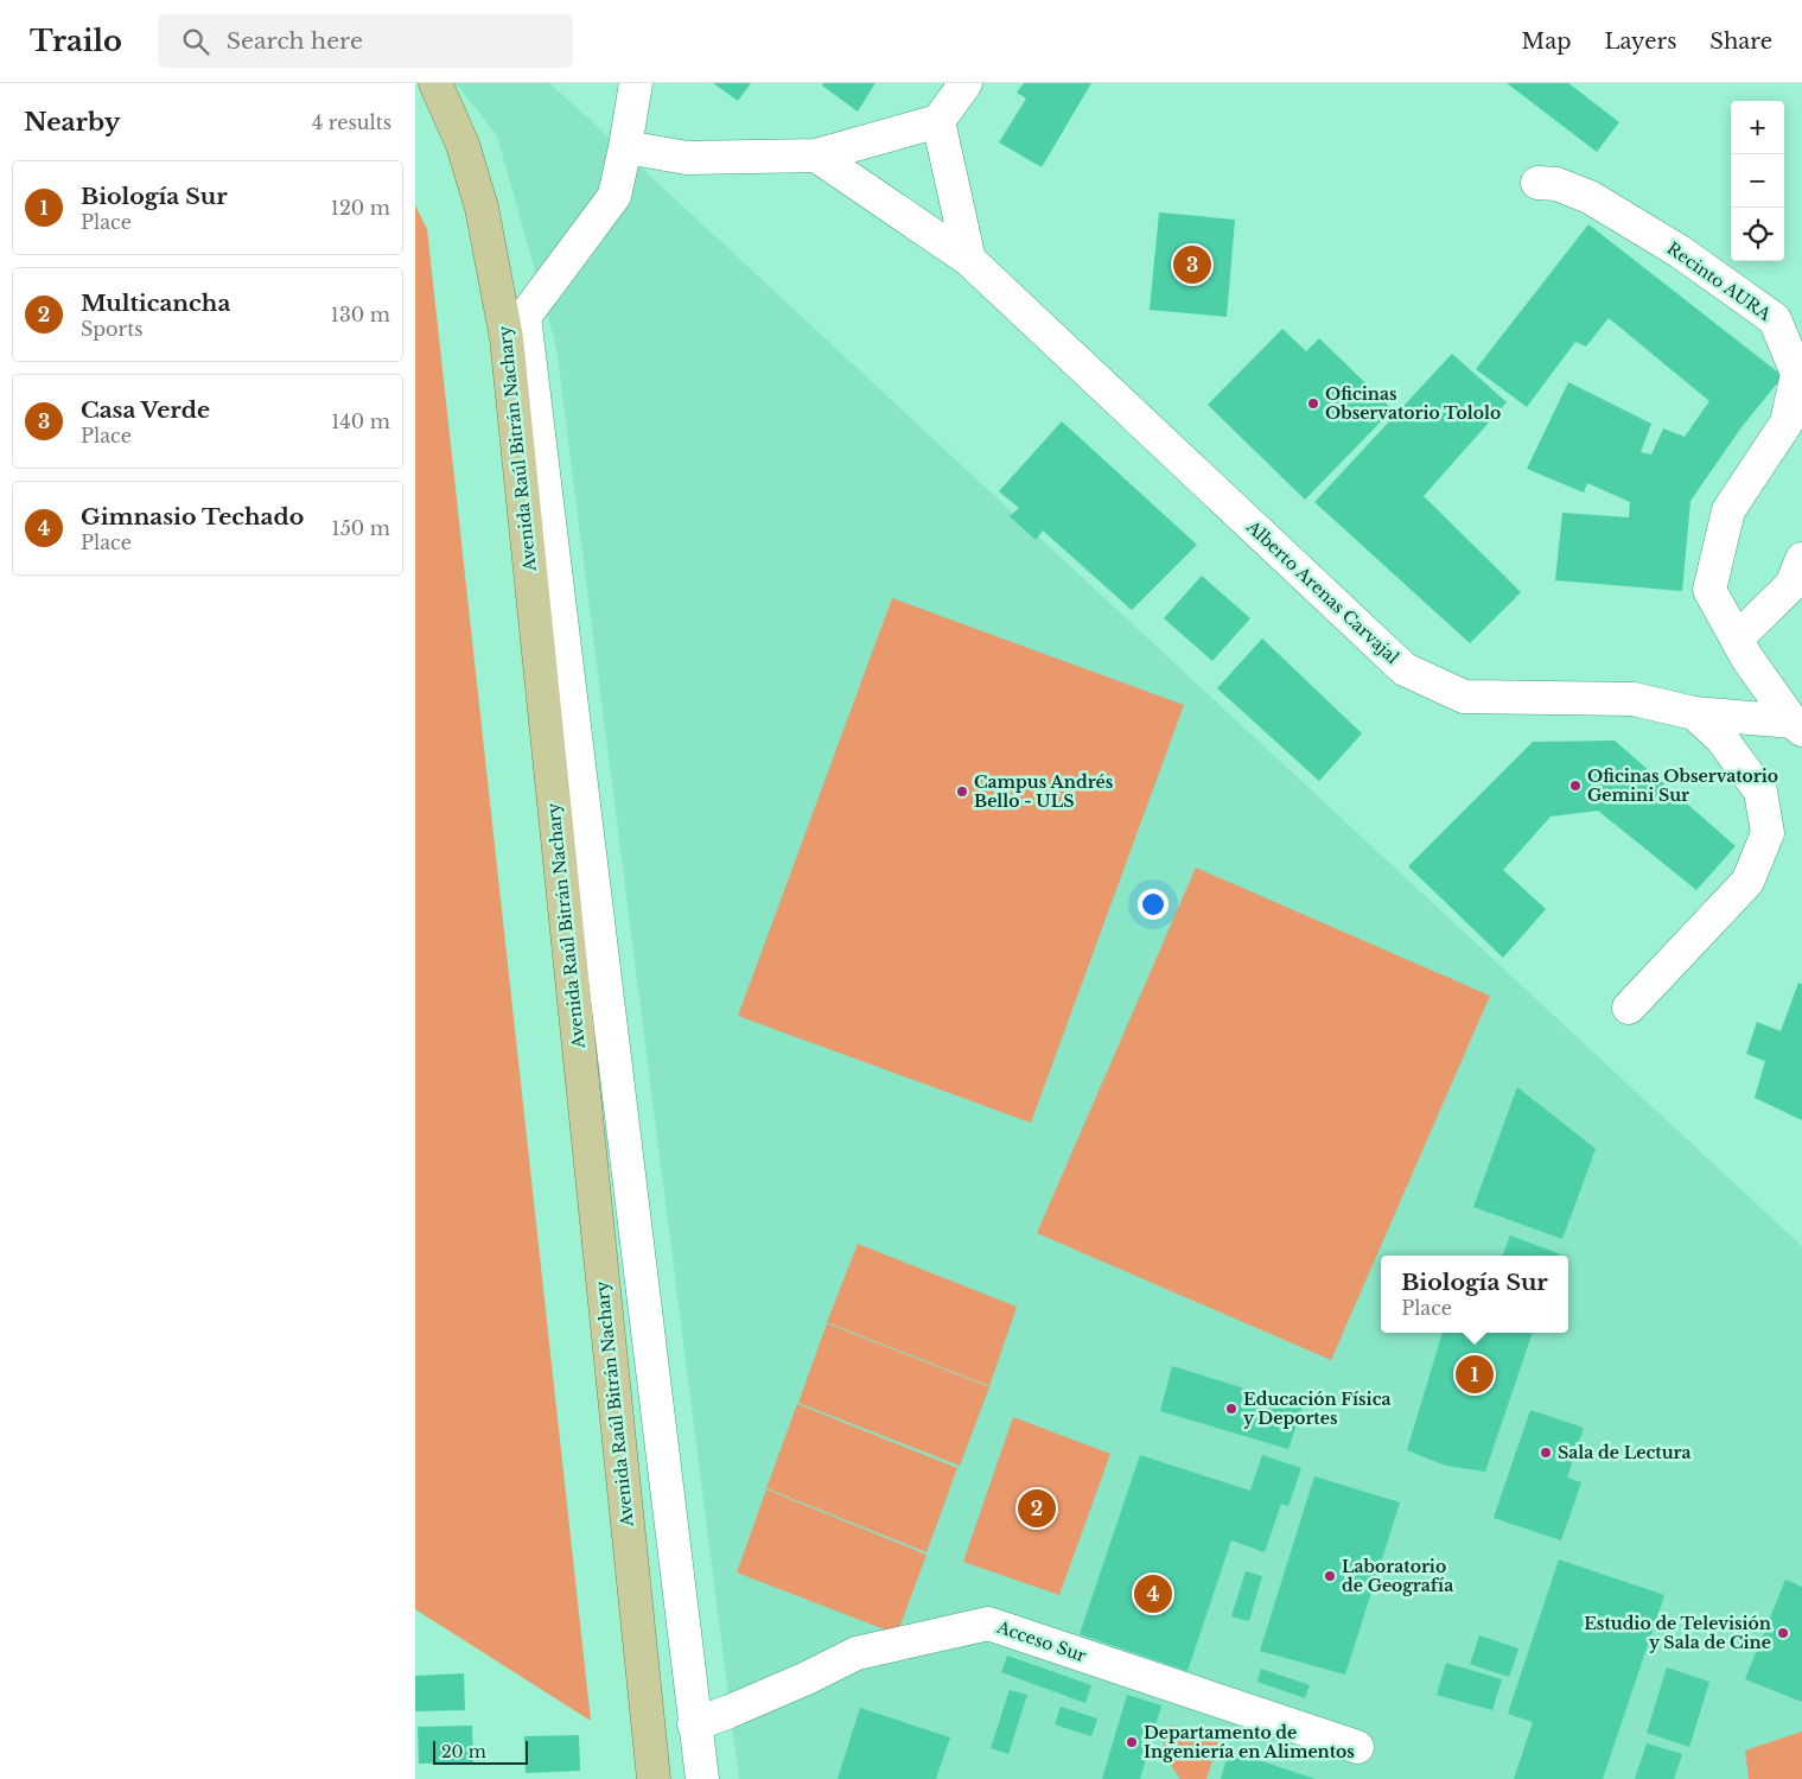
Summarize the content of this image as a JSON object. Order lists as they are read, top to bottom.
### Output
{
  "streets": {
    "main road": ["Avenida Raúl Bitrán Nachary"],
    "lane": ["Recinto AURA", "Alberto Arenas Carvajal", "Acceso Sur"]
  },
  "crossings": [
    ["Recinto AURA", "Alberto Arenas Carvajal"]
  ],
  "places": [
    "Oficinas Observatorio Tololo",
    "Oficinas Observatorio Gemini Sur",
    "Campus Andrés Bello - ULS",
    "Educación Física y Deportes",
    "Sala de Lectura",
    "Laboratorio de Geografía",
    "Estudio de Televisión y Sala de Cine",
    "Departamento de Ingeniería en Alimentos"
  ],
  "scale_bar": "20 m",
  "page": {
    "header": "Trailo",
    "search": "Search here",
    "nav": ["Map", "Layers", "Share"],
    "heading": ["Nearby", "4 results"],
    "map_buttons": ["+", "−"],
    "list": [
      {
        "mark": "1",
        "name": "Biología Sur",
        "note": "Place",
        "value": "120 m"
      },
      {
        "mark": "2",
        "name": "Multicancha",
        "note": "Sports",
        "value": "130 m"
      },
      {
        "mark": "3",
        "name": "Casa Verde",
        "note": "Place",
        "value": "140 m"
      },
      {
        "mark": "4",
        "name": "Gimnasio Techado",
        "note": "Place",
        "value": "150 m"
      }
    ],
    "pins": [
      "3",
      "1",
      "2",
      "4"
    ],
    "popup": ["Biología Sur", "Place"],
    "scale": "20 m"
  }
}
